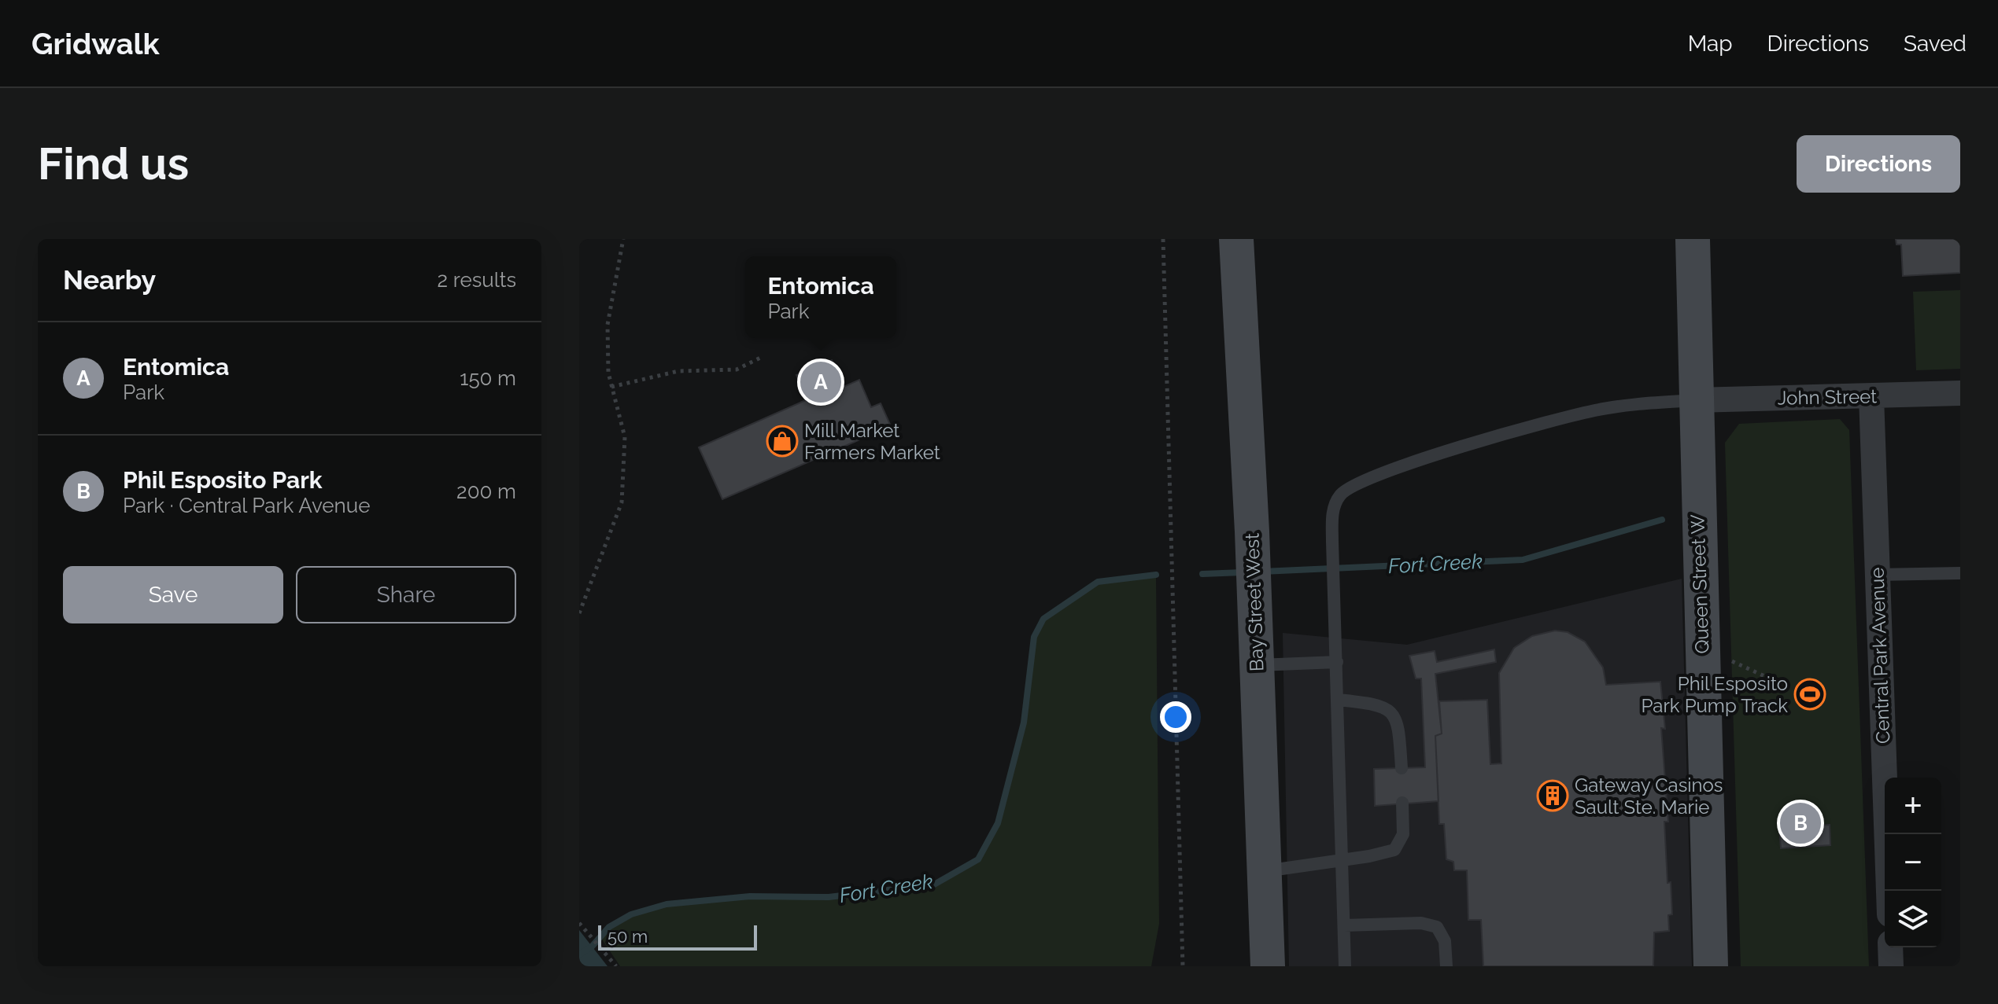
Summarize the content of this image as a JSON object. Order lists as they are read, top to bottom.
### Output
{
  "streets": {
    "main road": ["Queen Street W", "Bay Street West"],
    "street": ["John Street", "Central Park Avenue"]
  },
  "crossings": [
    ["John Street", "Queen Street W"],
    ["John Street", "Central Park Avenue"]
  ],
  "water": ["Fort Creek"],
  "places": {
    "shop": ["Mill Market Farmers Market"],
    "sports": ["Phil Esposito Park Pump Track"],
    "building": ["Gateway Casinos Sault Ste. Marie"]
  },
  "scale_bar": "50 m",
  "page": {
    "header": "Gridwalk",
    "nav": ["Map", "Directions", "Saved"],
    "buttons": [
      "Directions",
      ["Save", "Share"]
    ],
    "title": "Find us",
    "heading": ["Nearby", "2 results"],
    "popup": ["Entomica", "Park"],
    "list": [
      {
        "mark": "A",
        "name": "Entomica",
        "note": "Park",
        "value": "150 m"
      },
      {
        "mark": "B",
        "name": "Phil Esposito Park",
        "note": "Park · Central Park Avenue",
        "value": "200 m"
      }
    ],
    "pins": ["A", "B"],
    "map_buttons": ["+", "−"],
    "scale": "50 m"
  }
}
